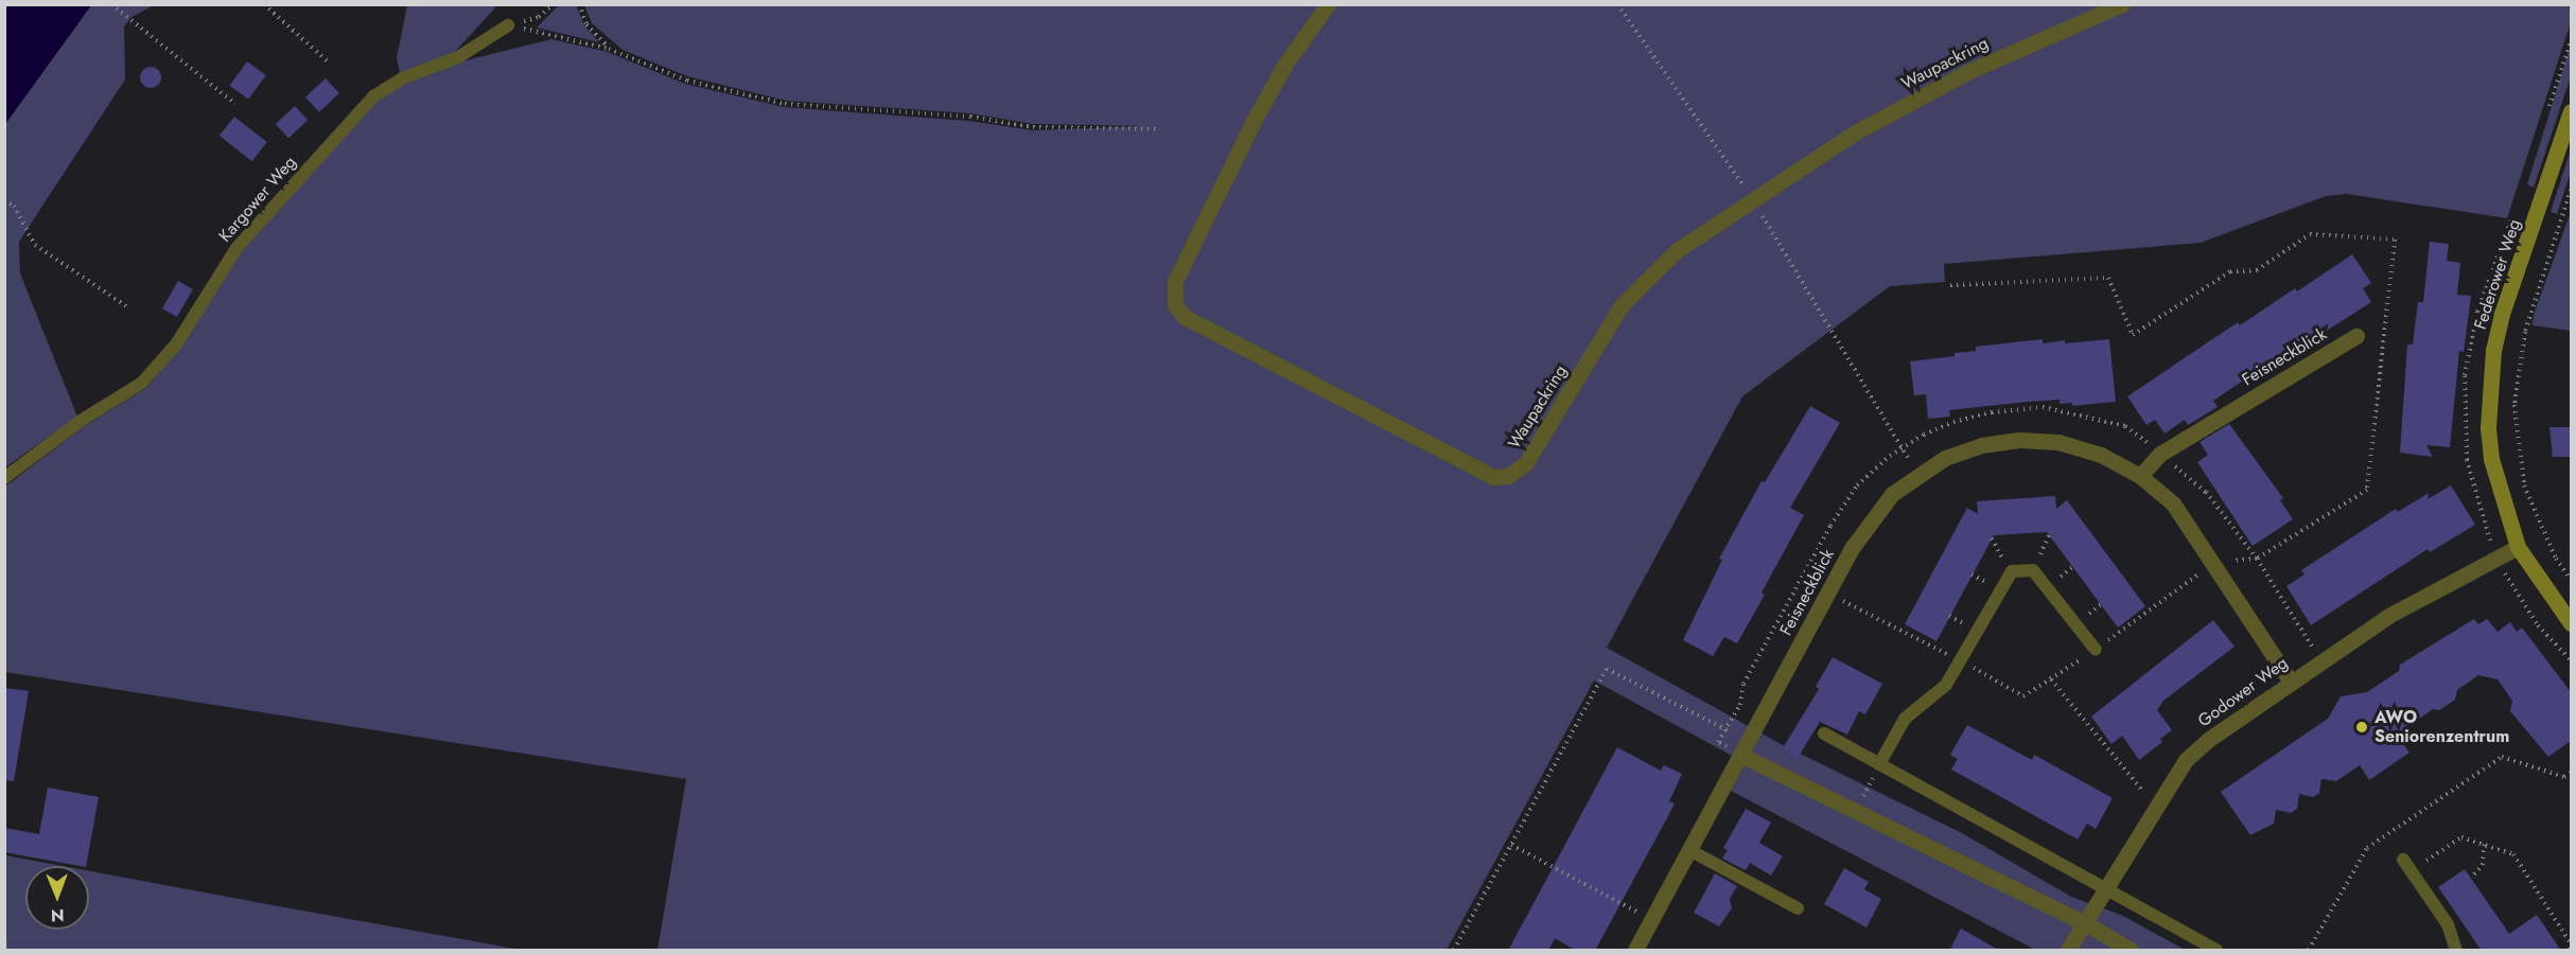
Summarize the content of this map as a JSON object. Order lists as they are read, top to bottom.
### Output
{
  "streets": {
    "street": [
      "Waupackring",
      "Federower Weg",
      "Feisneckblick",
      "Godower Weg"
    ],
    "lane": ["Kargower Weg"]
  },
  "crossings": [
    ["Federower Weg", "Godower Weg"],
    ["Feisneckblick", "Godower Weg"]
  ],
  "places": ["AWO Seniorenzentrum"],
  "north": "bottom"
}
